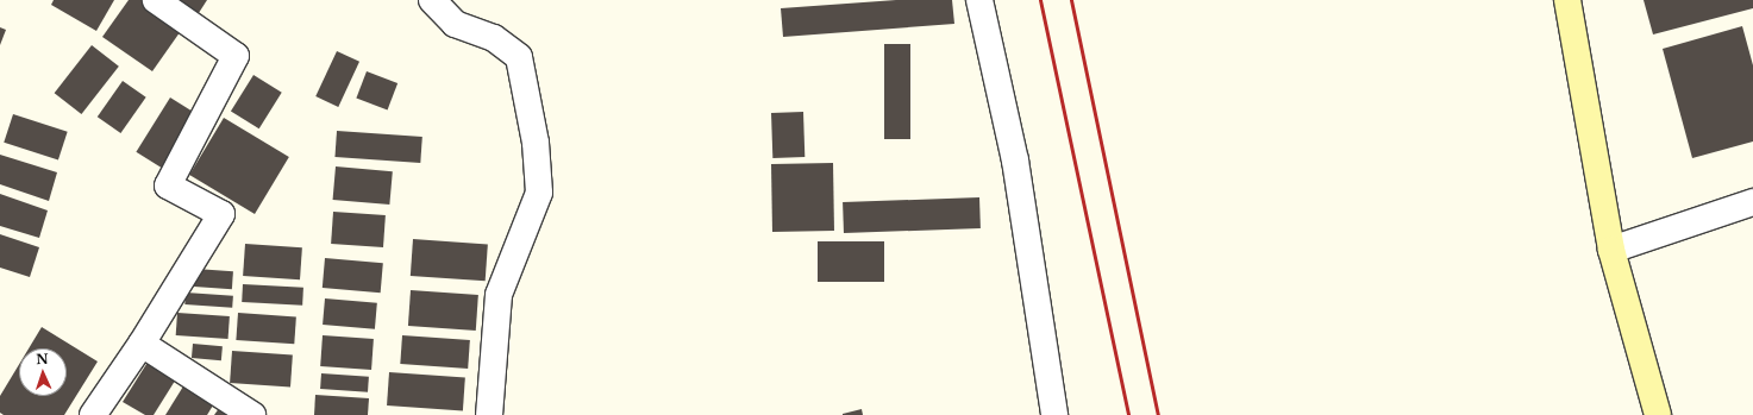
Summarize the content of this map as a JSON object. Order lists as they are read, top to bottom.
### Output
{
  "north": "top"
}
